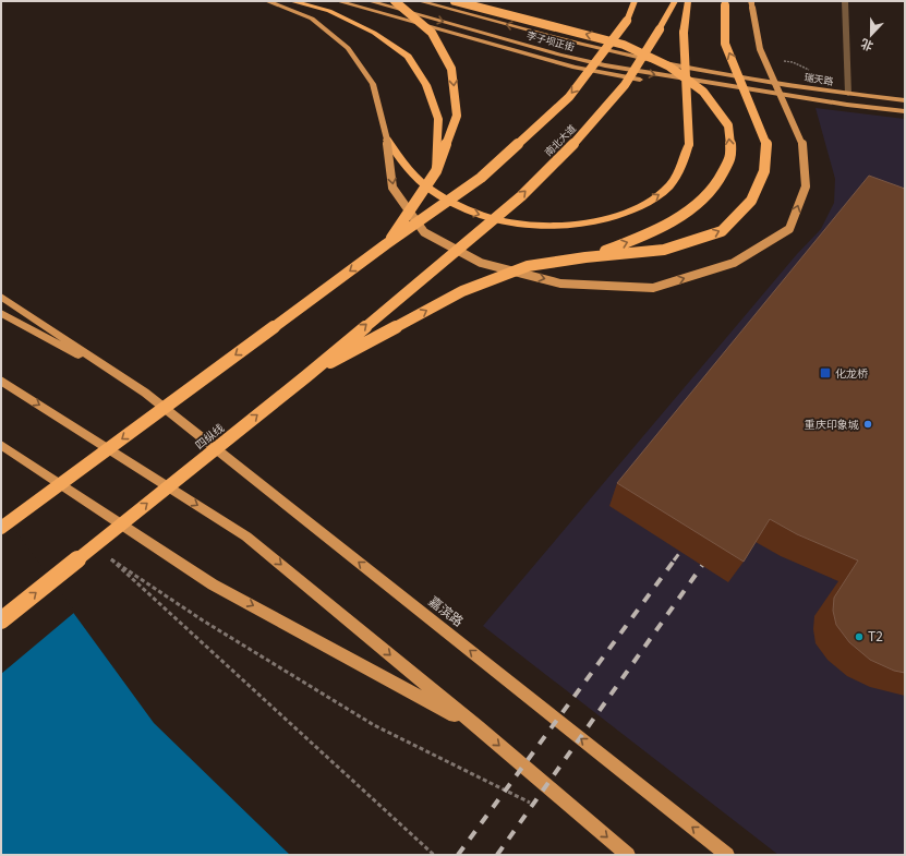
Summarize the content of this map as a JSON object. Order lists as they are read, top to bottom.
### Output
{
  "streets": {
    "highway": ["南北大道", "四纵线"],
    "main road": ["李子坝正街", "瑞天路", "嘉滨路"]
  },
  "crossings": [
    ["李子坝正街", "瑞天路"],
    ["南北大道", "四纵线"]
  ],
  "places": {
    "transit": ["化龙桥"],
    "other": ["重庆印象城", "T2"]
  },
  "north": "bottom"
}
